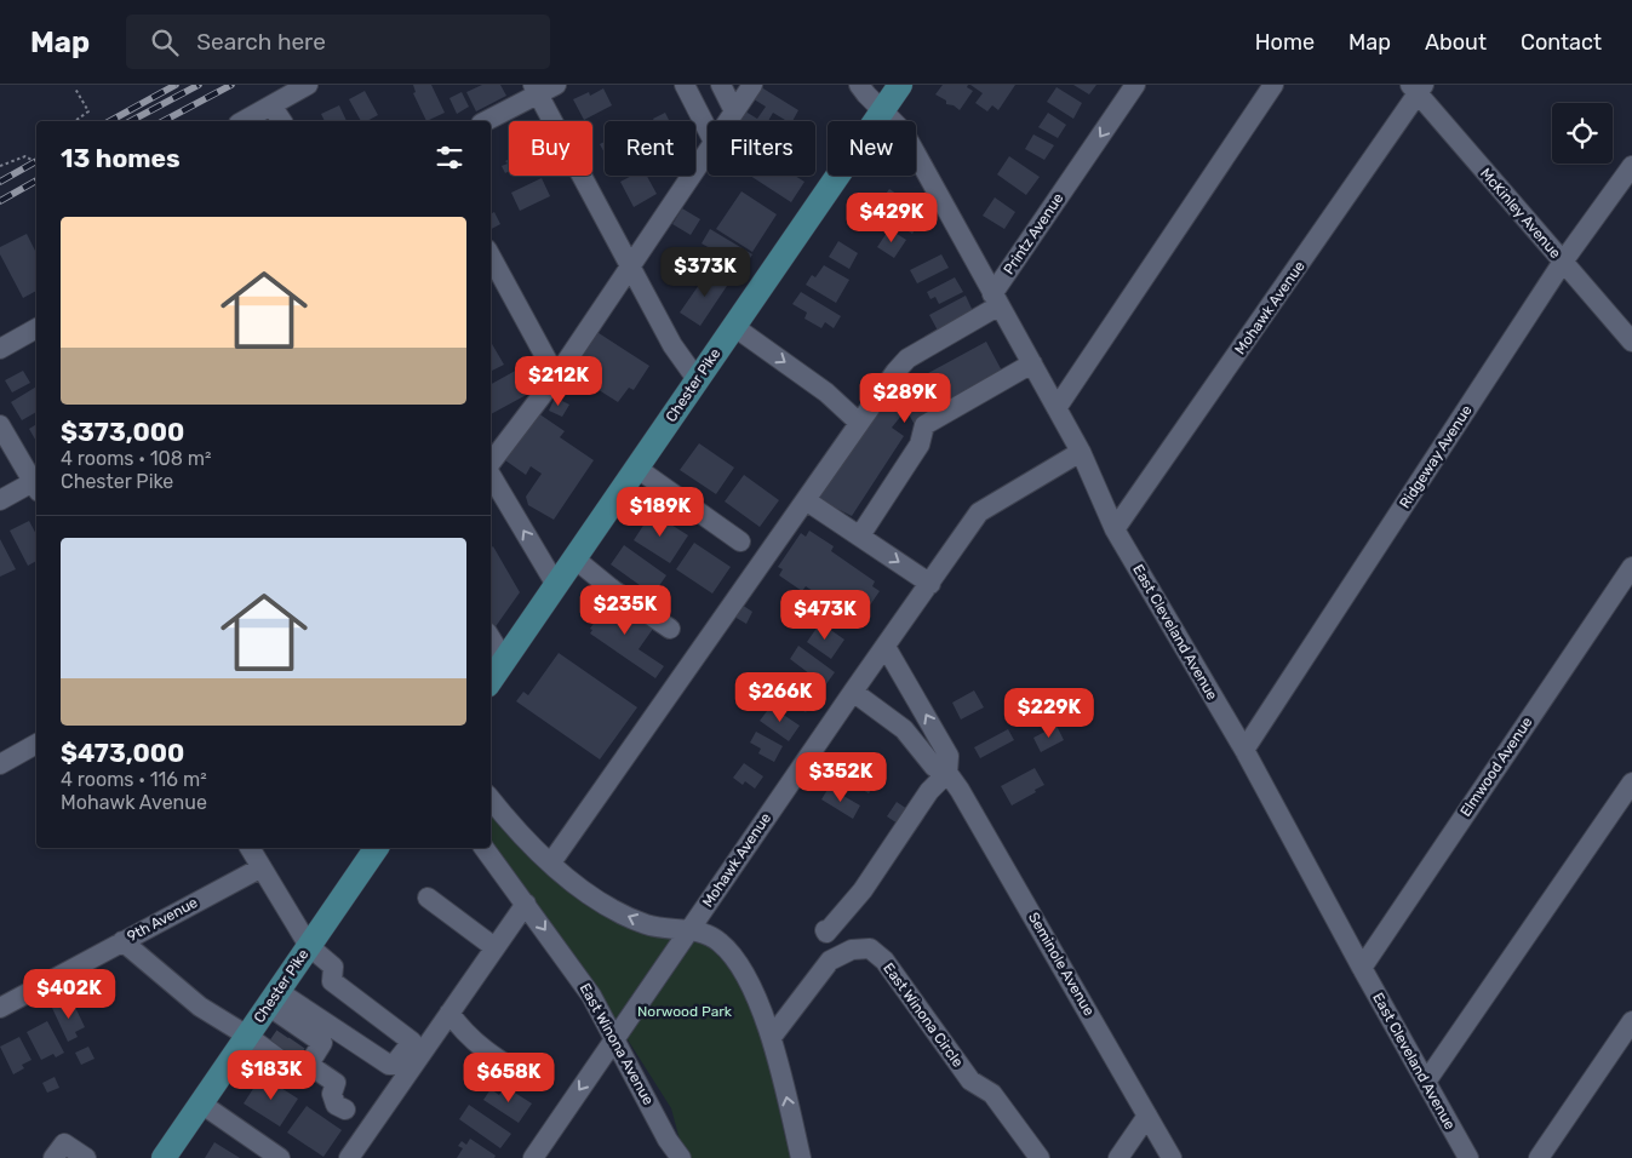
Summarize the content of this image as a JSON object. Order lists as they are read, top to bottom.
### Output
{
  "streets": {
    "main road": ["Chester Pike"],
    "street": [
      "McKinley Avenue",
      "Printz Avenue",
      "Mohawk Avenue",
      "Ridgeway Avenue",
      "East Cleveland Avenue",
      "Elmwood Avenue",
      "9th Avenue",
      "Seminole Avenue",
      "East Winona Circle",
      "East Winona Avenue"
    ]
  },
  "crossings": [
    ["McKinley Avenue", "Mohawk Avenue"],
    ["McKinley Avenue", "Ridgeway Avenue"],
    ["Printz Avenue", "East Cleveland Avenue"],
    ["Mohawk Avenue", "East Cleveland Avenue"],
    ["Mohawk Avenue", "Seminole Avenue"],
    ["Mohawk Avenue", "East Winona Avenue"],
    ["Chester Pike", "East Cleveland Avenue"],
    ["Ridgeway Avenue", "East Cleveland Avenue"],
    ["East Cleveland Avenue", "Elmwood Avenue"]
  ],
  "parks": ["Norwood Park"],
  "page": {
    "header": "Map",
    "search": "Search here",
    "nav": [
      "Home",
      "Map",
      "About",
      "Contact"
    ],
    "chip": [
      "Buy",
      "Rent",
      "Filters",
      "New"
    ],
    "heading": "13 homes",
    "price": [
      "$429K",
      "$373K",
      "$212K",
      "$289K",
      "$189K",
      "$235K",
      "$473K",
      "$266K",
      "$229K",
      "$352K",
      "$402K",
      "$183K",
      "$658K"
    ],
    "list": [
      {
        "name": "$373,000",
        "note": "4 rooms · 108 m² · Chester Pike"
      },
      {
        "name": "$473,000",
        "note": "4 rooms · 116 m² · Mohawk Avenue"
      }
    ]
  }
}
